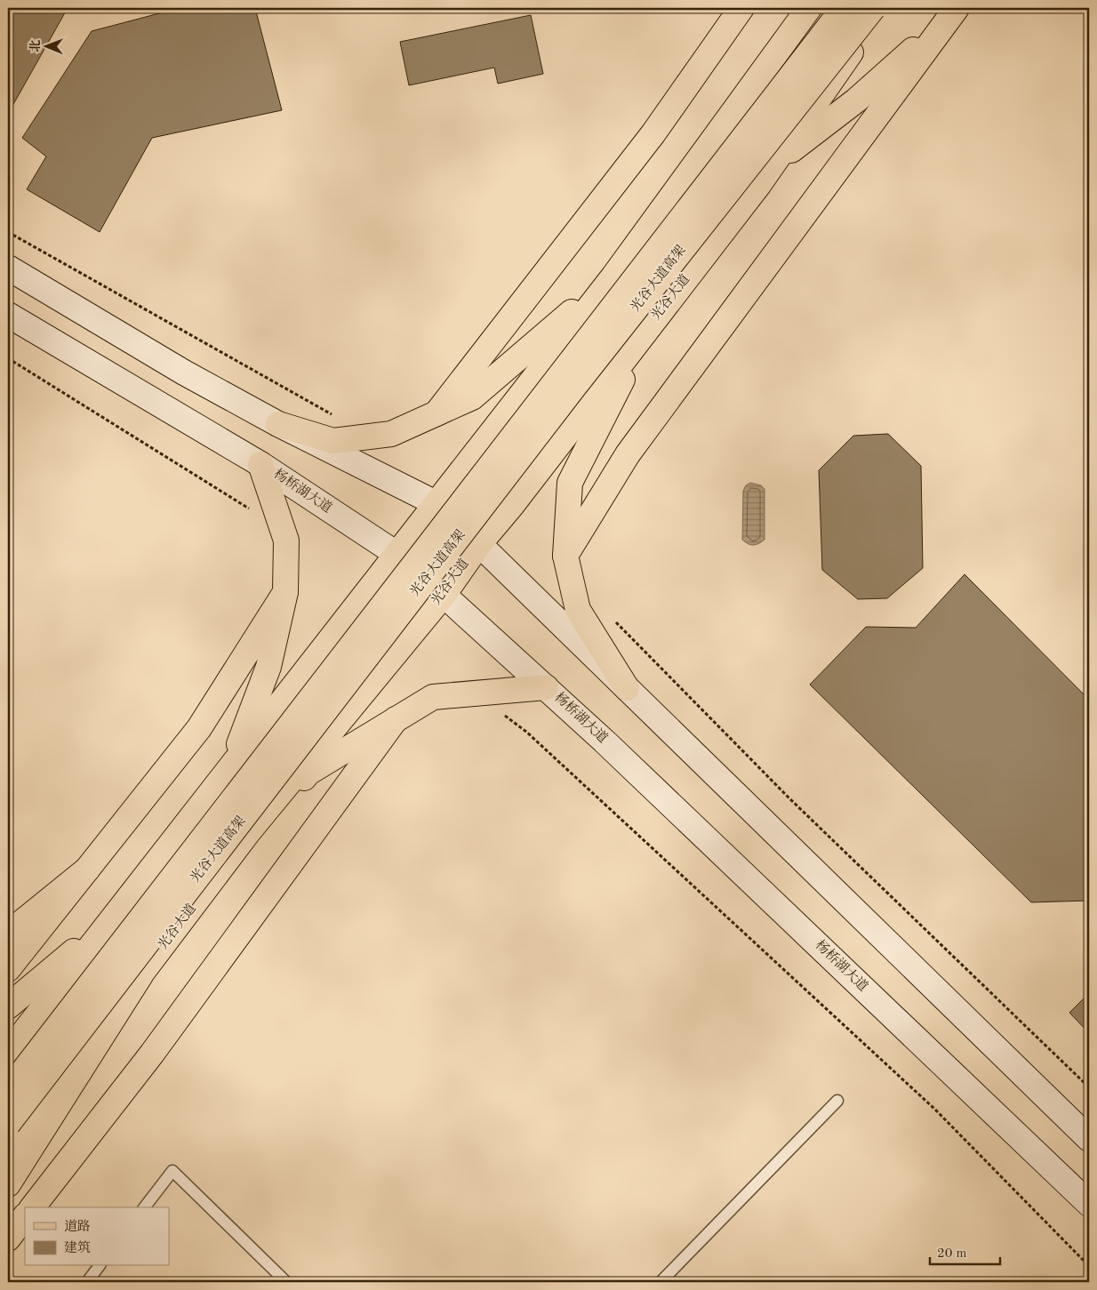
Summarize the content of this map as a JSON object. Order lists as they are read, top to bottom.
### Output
{
  "streets": {
    "main road": ["光谷大道高架", "光谷大道", "杨桥湖大道"]
  },
  "crossings": [
    ["光谷大道", "杨桥湖大道"]
  ],
  "legend": ["道路", "建筑"],
  "scale_bar": "20 m",
  "north": "left"
}
